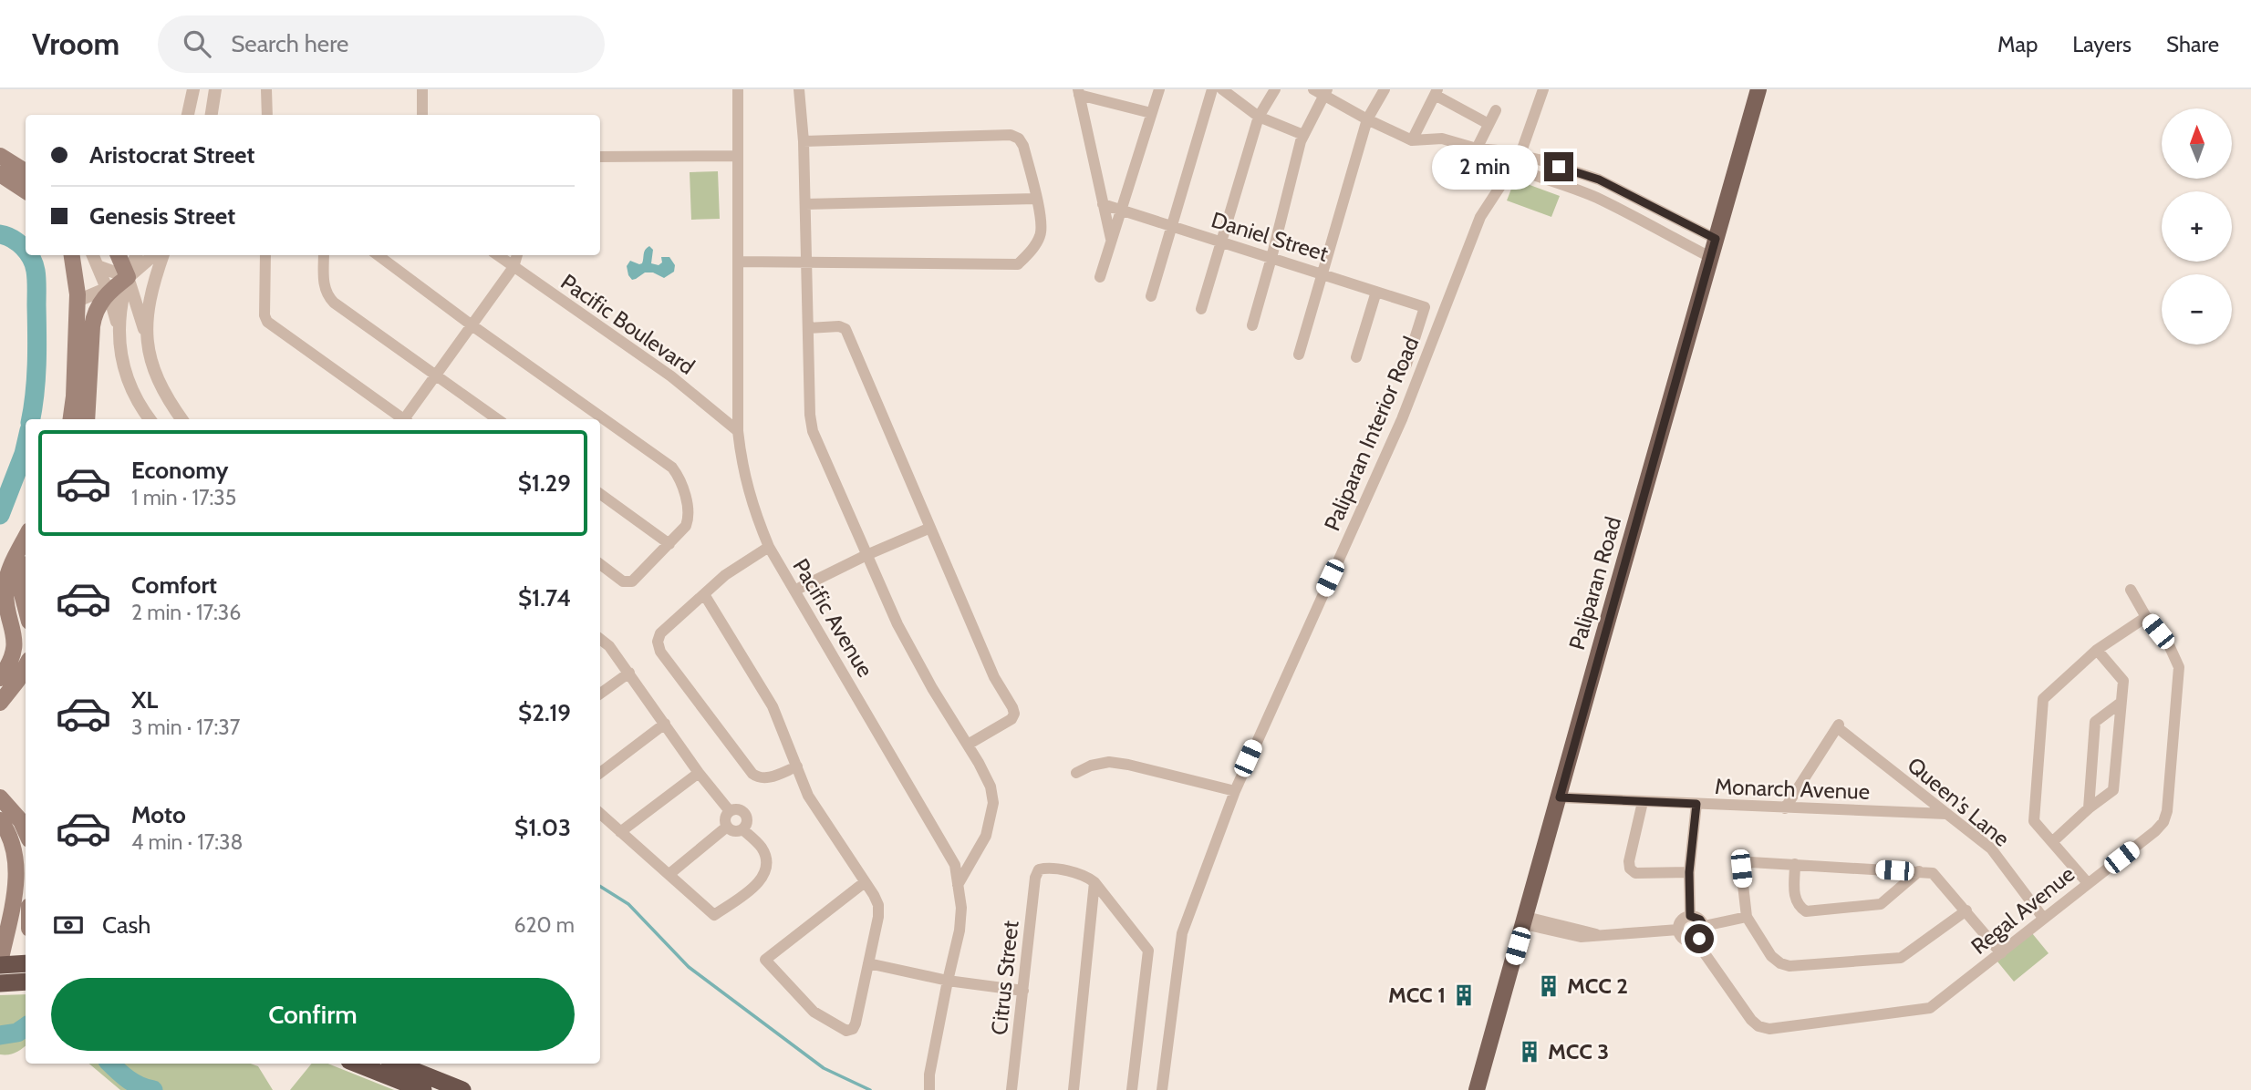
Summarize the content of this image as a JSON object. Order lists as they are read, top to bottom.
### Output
{
  "streets": {
    "main road": ["Paliparan Road"],
    "street": [
      "Daniel Street",
      "Pacific Boulevard",
      "Paliparan Interior Road",
      "Pacific Avenue",
      "Monarch Avenue",
      "Queen's Lane",
      "Regal Avenue",
      "Citrus Street"
    ]
  },
  "crossings": [
    ["Pacific Boulevard", "Pacific Avenue"],
    ["Paliparan Road", "Monarch Avenue"],
    ["Monarch Avenue", "Queen's Lane"],
    ["Queen's Lane", "Regal Avenue"]
  ],
  "places": {
    "building": ["MCC 2", "MCC 1", "MCC 3"]
  },
  "north": "top",
  "page": {
    "header": "Vroom",
    "search": "Search here",
    "nav": ["Map", "Layers", "Share"],
    "map_buttons": ["+", "−"],
    "banner": ["Aristocrat Street", "Genesis Street"],
    "bubble": "2 min",
    "list": [
      {
        "name": "Economy",
        "note": "1 min · 17:35",
        "value": "$1.29"
      },
      {
        "name": "Comfort",
        "note": "2 min · 17:36",
        "value": "$1.74"
      },
      {
        "name": "XL",
        "note": "3 min · 17:37",
        "value": "$2.19"
      },
      {
        "name": "Moto",
        "note": "4 min · 17:38",
        "value": "$1.03"
      }
    ],
    "pay": ["Cash", "620 m"],
    "buttons": "Confirm"
  }
}
